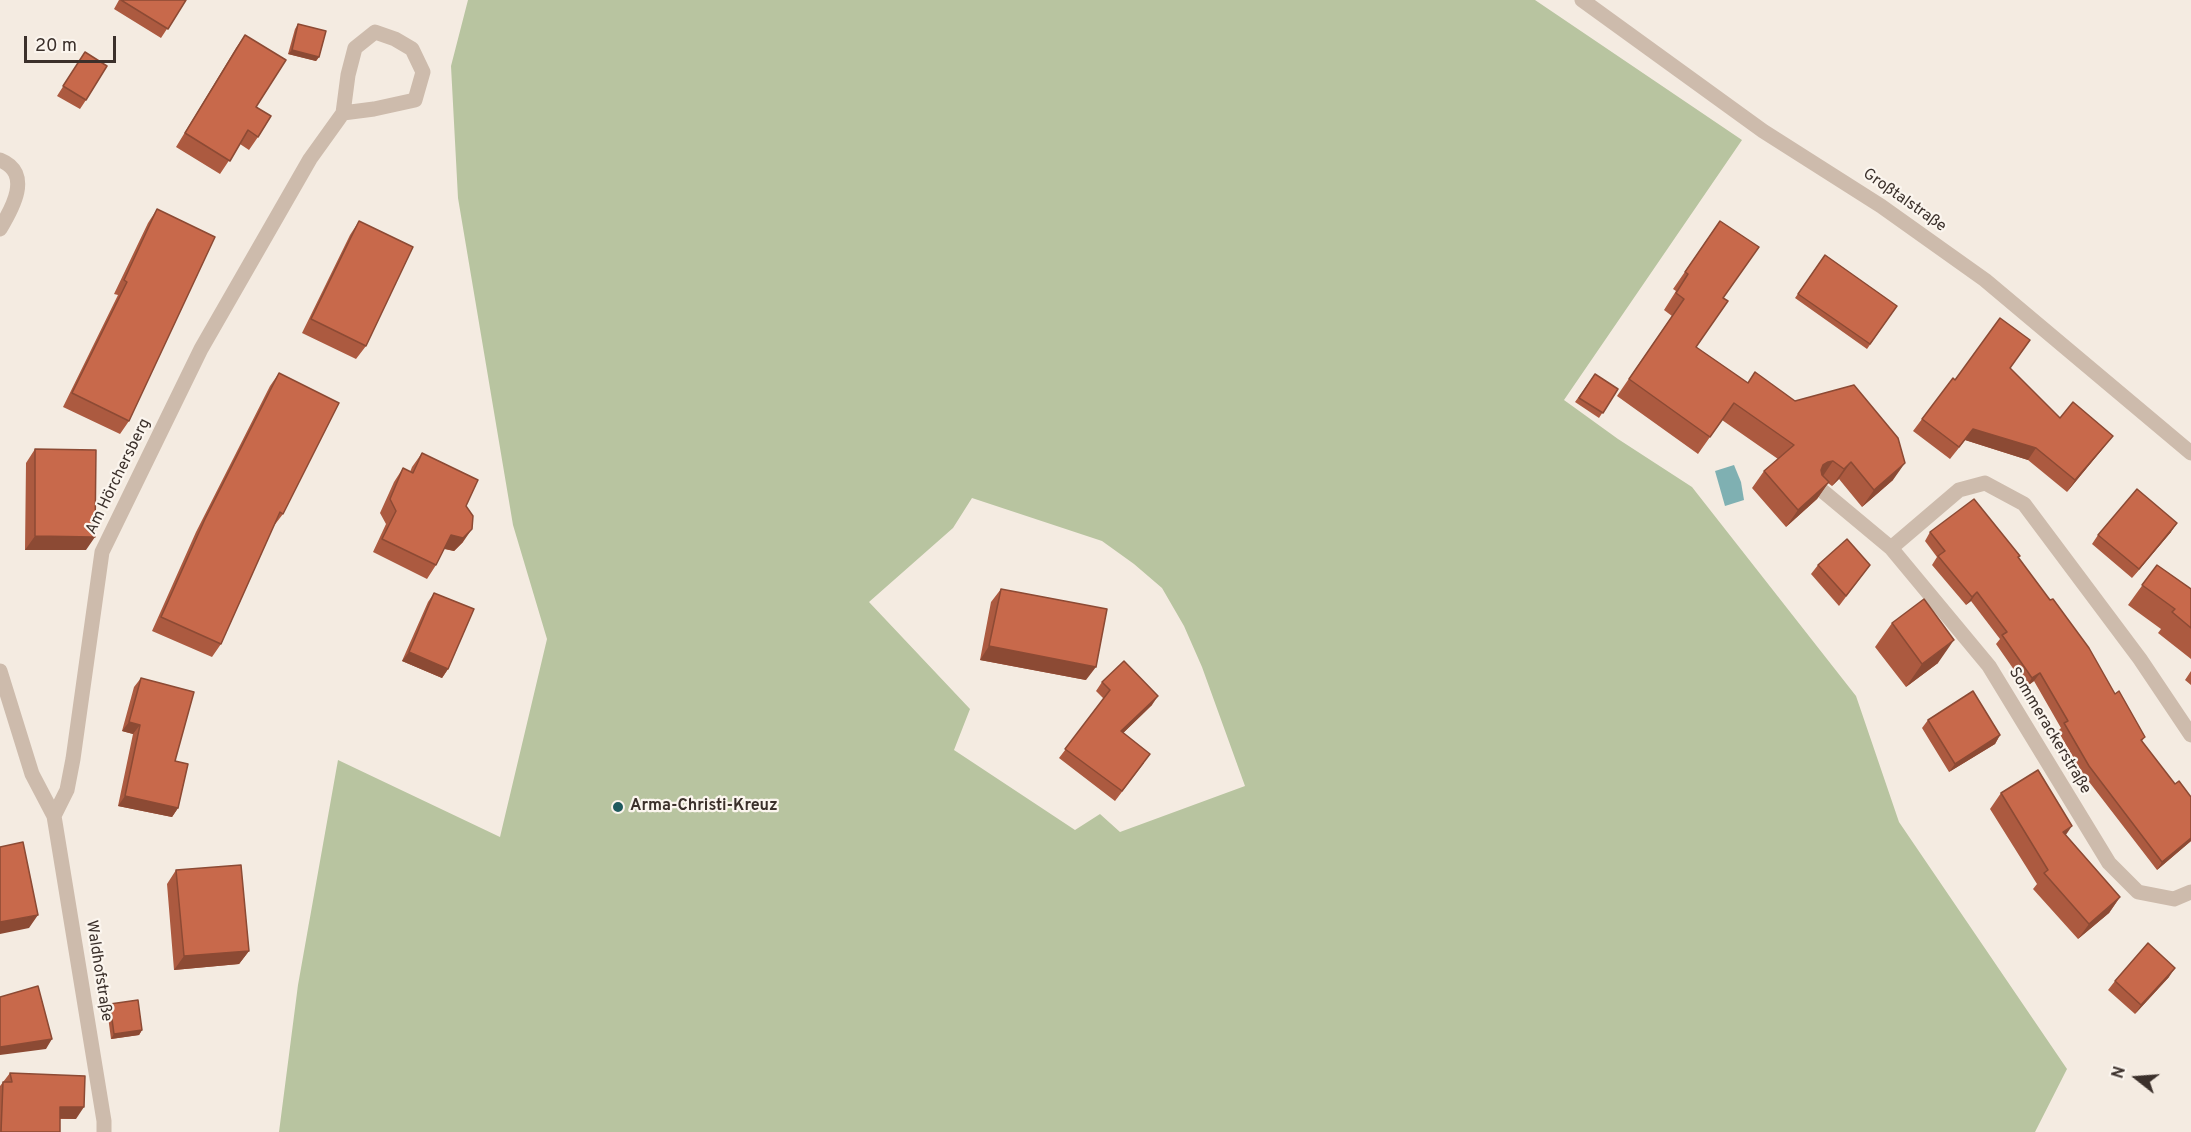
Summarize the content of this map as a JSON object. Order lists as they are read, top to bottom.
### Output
{
  "streets": {
    "street": [
      "Großtalstraße",
      "Am Hörchersberg",
      "Sommerackerstraße",
      "Waldhofstraße"
    ]
  },
  "crossings": [
    ["Am Hörchersberg", "Waldhofstraße"]
  ],
  "places": ["Arma-Christi-Kreuz"],
  "scale_bar": "20 m",
  "north": "left"
}
